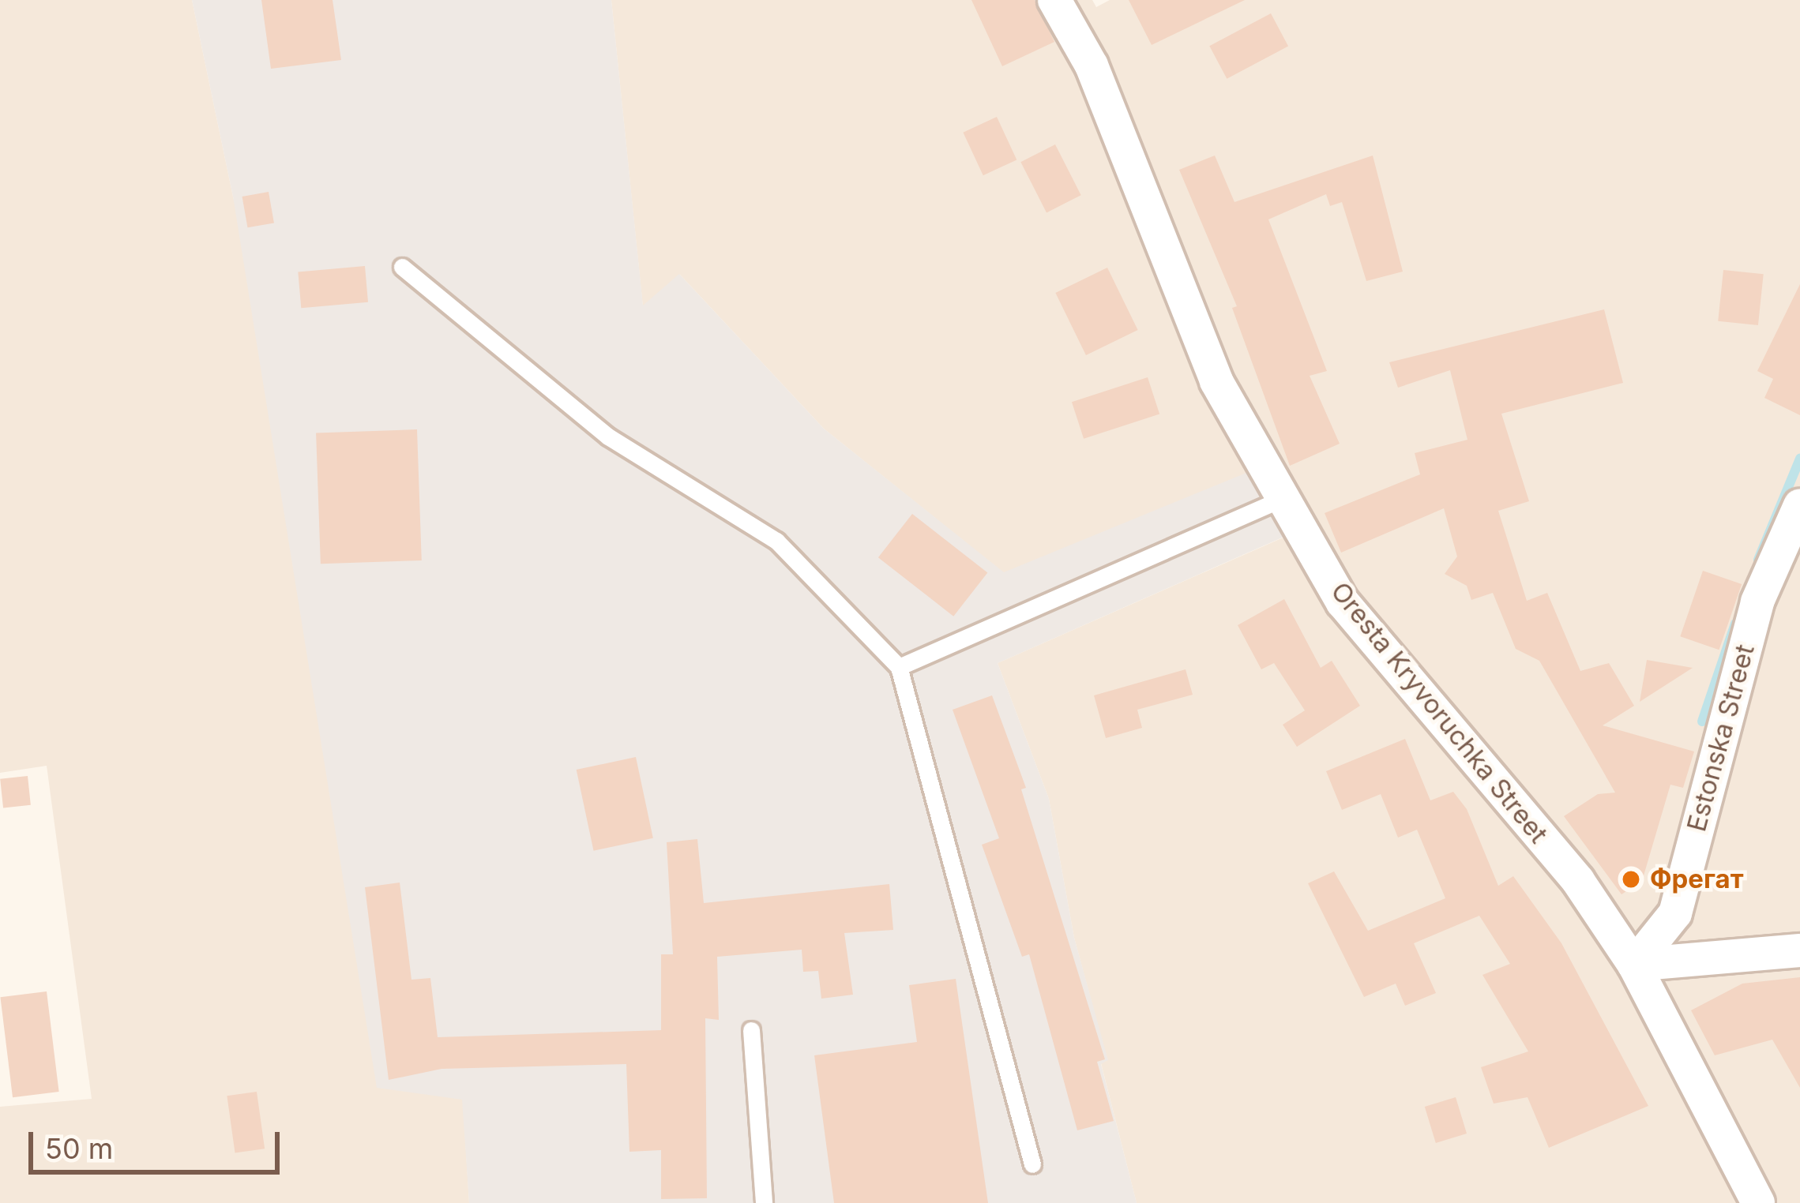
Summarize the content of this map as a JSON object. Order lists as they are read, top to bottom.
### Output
{
  "streets": {
    "street": ["Oresta Kryvoruchka Street", "Estonska Street"]
  },
  "crossings": [
    ["Oresta Kryvoruchka Street", "Estonska Street"]
  ],
  "places": ["Фрегат"],
  "scale_bar": "50 m"
}
